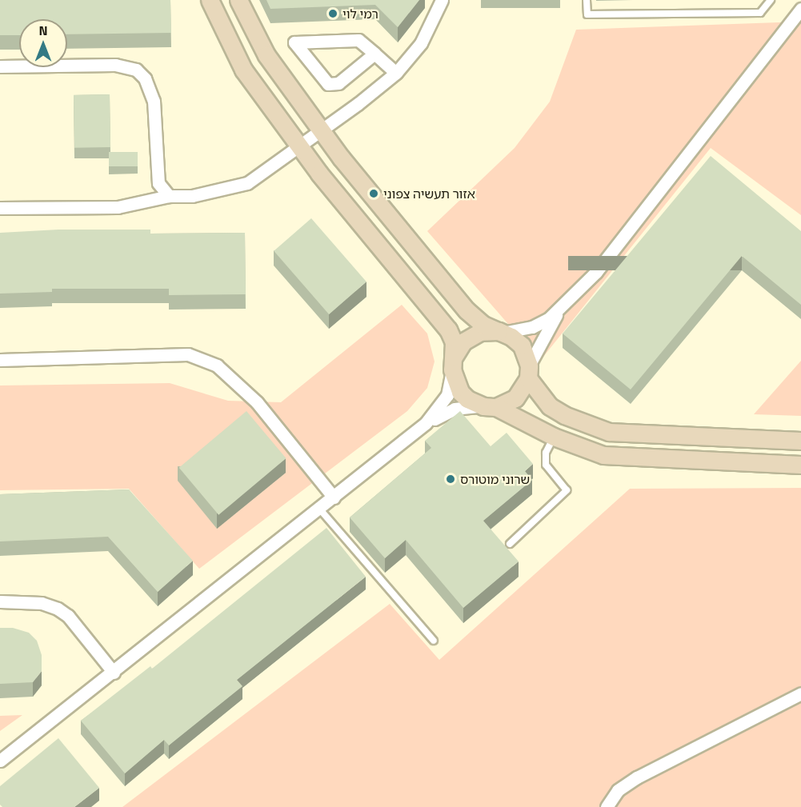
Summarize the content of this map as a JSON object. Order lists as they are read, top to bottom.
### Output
{
  "places": ["רמי לוי", "אזור תעשיה צפוני", "שרוני מוטורס"],
  "north": "top"
}
